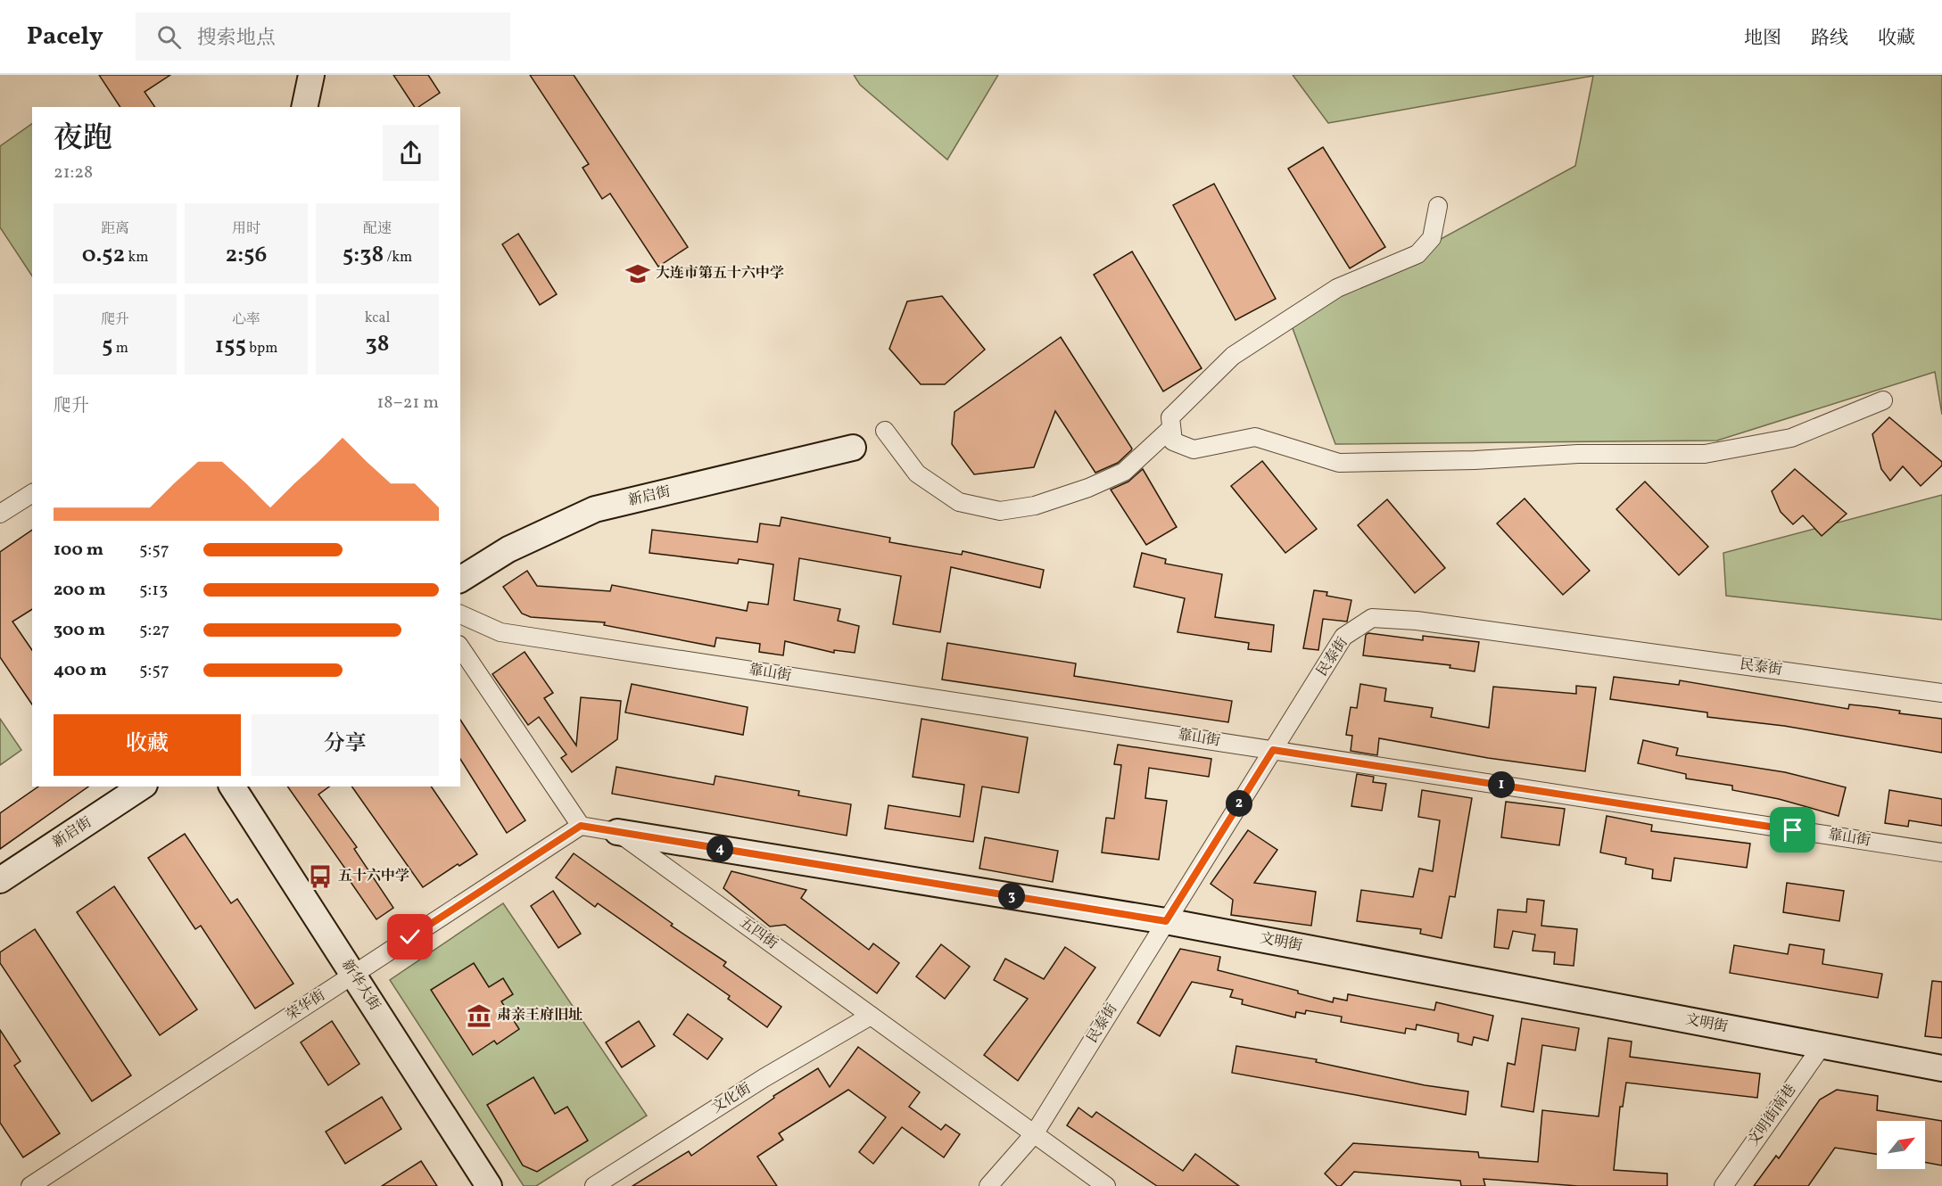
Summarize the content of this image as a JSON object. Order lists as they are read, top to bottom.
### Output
{
  "streets": {
    "street": [
      "新启街",
      "民泰街",
      "靠山街",
      "五四街",
      "文明街",
      "新华大街",
      "荣华街",
      "文化街",
      "文明街南巷"
    ]
  },
  "crossings": [
    ["民泰街", "靠山街"],
    ["民泰街", "五四街"],
    ["民泰街", "文明街"],
    ["五四街", "文明街"],
    ["五四街", "荣华街"],
    ["五四街", "文化街"],
    ["文明街", "文明街南巷"],
    ["新华大街", "荣华街"]
  ],
  "places": {
    "school or university": ["大连市第五十六中学"],
    "bus stop": ["五十六中学"],
    "museum": ["肃亲王府旧址"]
  },
  "north": "top right",
  "page": {
    "header": "Pacely",
    "search": "搜索地点",
    "nav": ["地图", "路线", "收藏"],
    "heading": ["夜跑", "21:28"],
    "stats": [
      ["距离", "0.52 km"],
      ["用时", "2:56"],
      ["配速", "5:38 /km"],
      ["爬升", "5 m"],
      ["心率", "155 bpm"],
      ["kcal", "38"]
    ],
    "chart": ["爬升", "18–21 m"],
    "list": [
      {
        "name": "100 m",
        "note": "5:57"
      },
      {
        "name": "200 m",
        "note": "5:13"
      },
      {
        "name": "300 m",
        "note": "5:27"
      },
      {
        "name": "400 m",
        "note": "5:57"
      }
    ],
    "buttons": ["收藏", "分享"],
    "pins": [
      "1",
      "2",
      "4",
      "3"
    ]
  }
}
